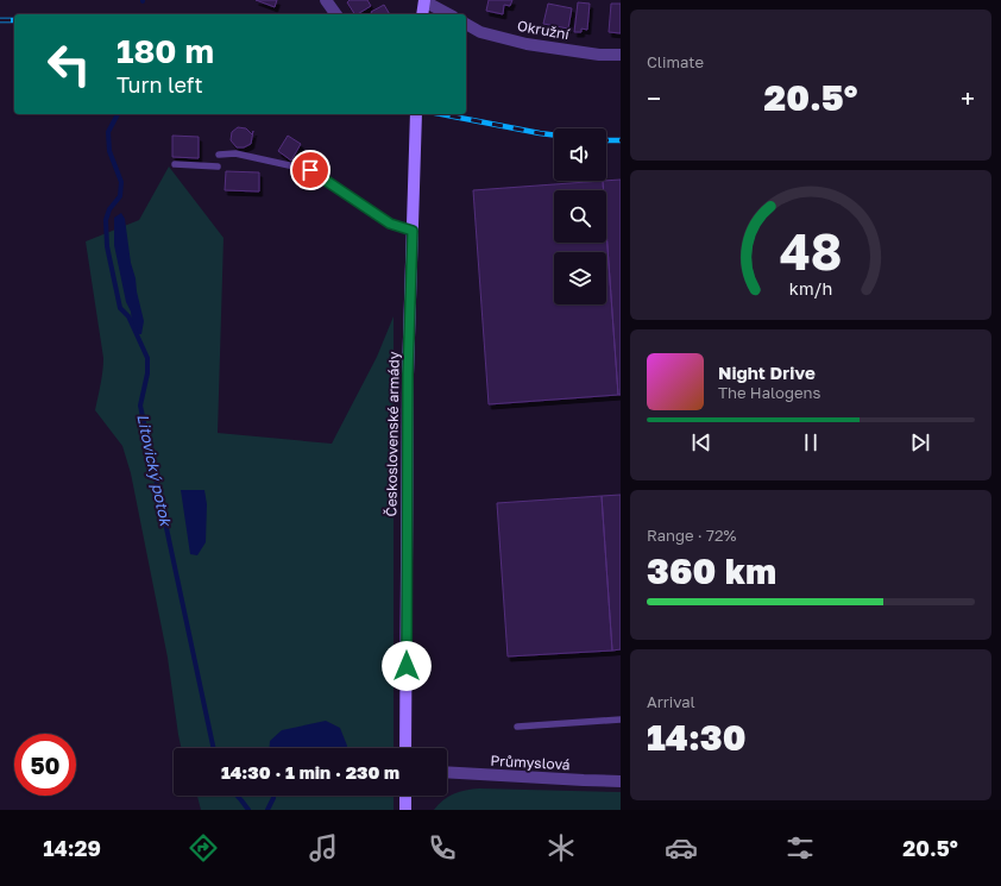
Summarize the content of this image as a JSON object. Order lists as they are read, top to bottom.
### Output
{
  "streets": {
    "main road": ["Československé armády"],
    "street": ["Okružní", "Průmyslová"]
  },
  "water": ["Litovický potok"],
  "page": {
    "tile": [
      "Climate",
      ["Range · 72%", "360 km"],
      ["Arrival", "14:30"]
    ],
    "turn": ["180 m", "Turn left"],
    "heat": ["−", "20.5°", "+"],
    "song": ["Night Drive", "The Halogens"],
    "limit": "50",
    "trip": "14:30 · 1 min · 230 m",
    "tabs": ["14:29", "20.5°"],
    "gauge": ["48", "km/h"]
  }
}
